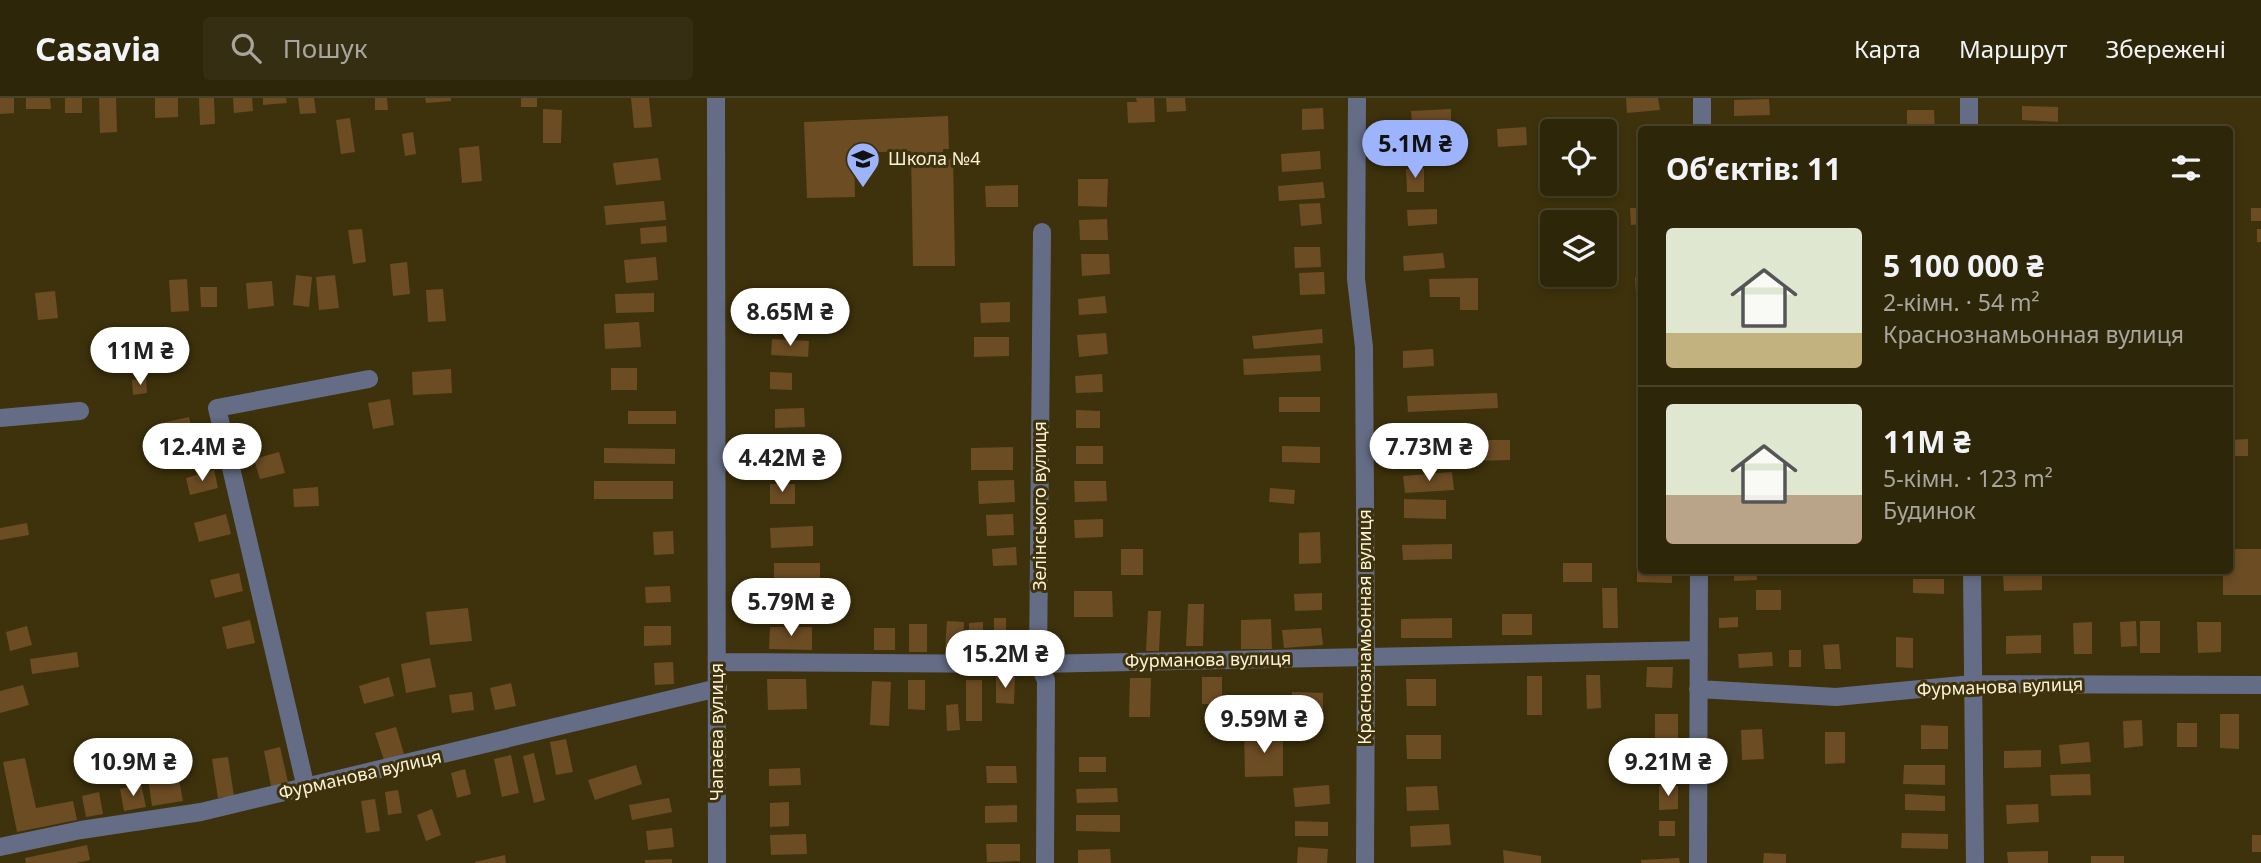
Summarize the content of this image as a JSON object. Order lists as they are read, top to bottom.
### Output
{
  "streets": {
    "street": [
      "Зелінського вулиця",
      "Краснознамьонная вулиця",
      "Фурманова вулиця",
      "Чапаєва вулиця"
    ]
  },
  "crossings": [
    ["Зелінського вулиця", "Фурманова вулиця"],
    ["Краснознамьонная вулиця", "Фурманова вулиця"],
    ["Фурманова вулиця", "Чапаєва вулиця"]
  ],
  "places": {
    "school or university": ["Школа №4"]
  },
  "page": {
    "header": "Casavia",
    "search": "Пошук",
    "nav": ["Карта", "Маршрут", "Збережені"],
    "price": [
      "5.1M ₴",
      "8.65M ₴",
      "11M ₴",
      "12.4M ₴",
      "7.73M ₴",
      "4.42M ₴",
      "5.79M ₴",
      "15.2M ₴",
      "9.59M ₴",
      "10.9M ₴",
      "9.21M ₴"
    ],
    "heading": "Об’єктів: 11",
    "list": [
      {
        "name": "5 100 000 ₴",
        "note": "2-кімн. · 54 m² · Краснознамьонная вулиця"
      },
      {
        "name": "11M ₴",
        "note": "5-кімн. · 123 m² · Будинок"
      }
    ]
  }
}
